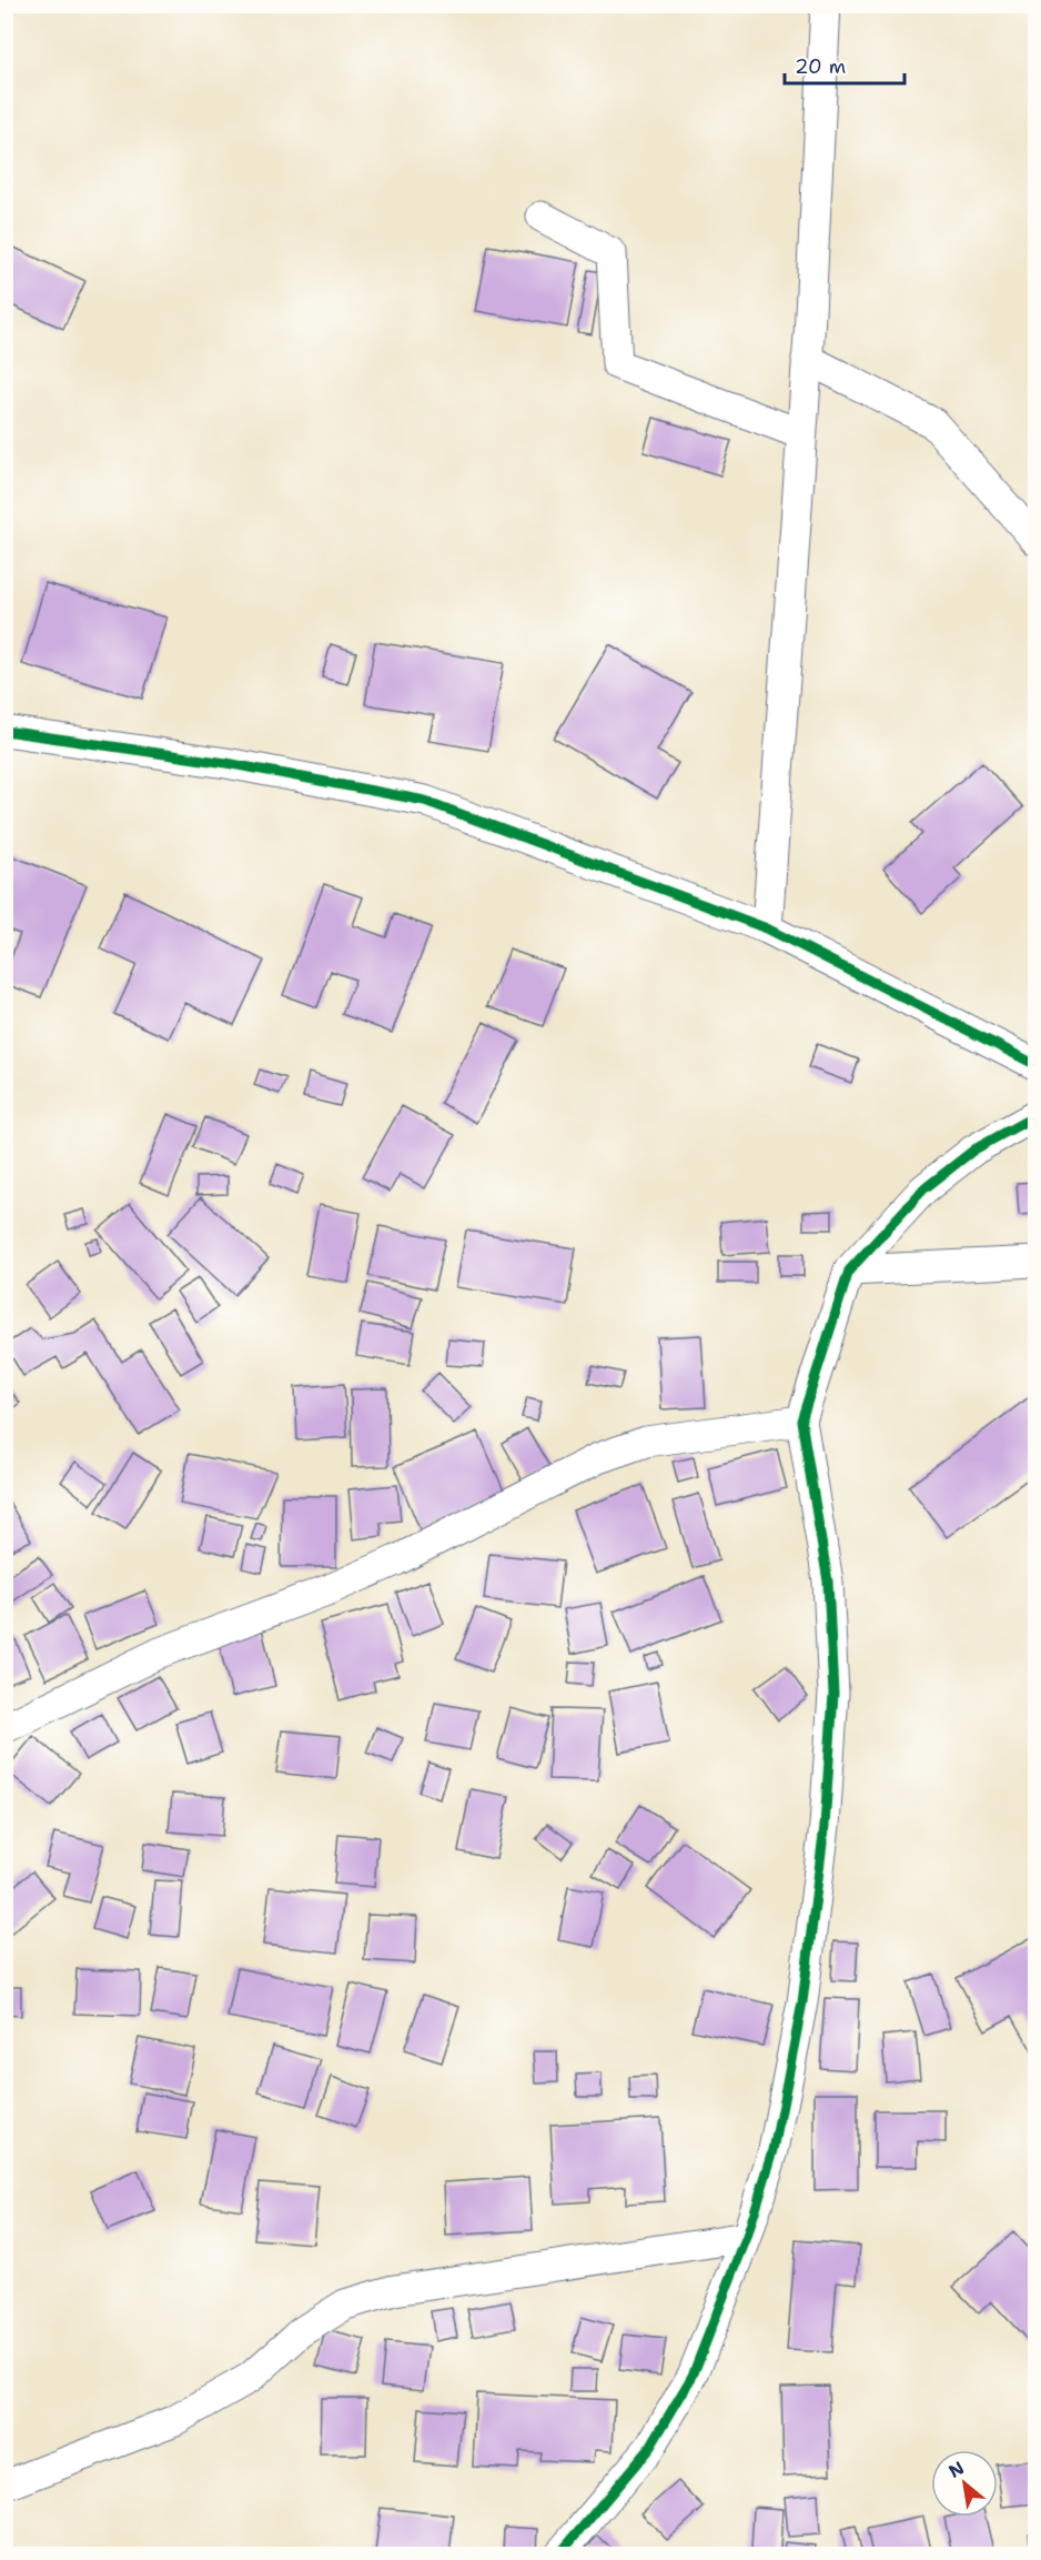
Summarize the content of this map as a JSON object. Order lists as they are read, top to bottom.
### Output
{
  "scale_bar": "20 m",
  "north": "top left"
}
